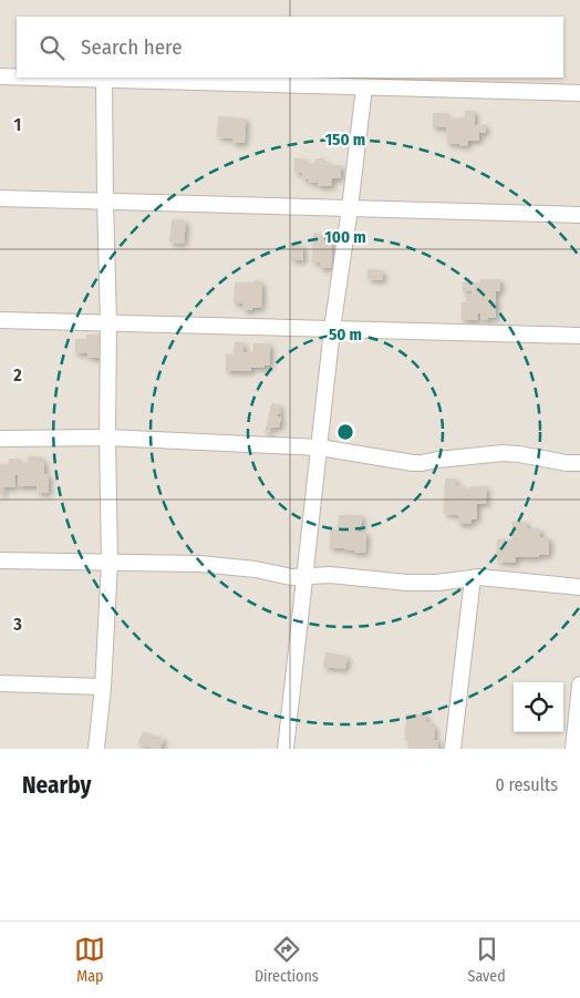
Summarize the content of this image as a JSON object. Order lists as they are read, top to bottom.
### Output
{
  "page": {
    "search": "Search here",
    "heading": ["Nearby", "0 results"],
    "nav": ["Map", "Directions", "Saved"]
  },
  "grid": {
    "rows": ["1", "2", "3"]
  },
  "rings": ["150 m", "100 m", "50 m"]
}
